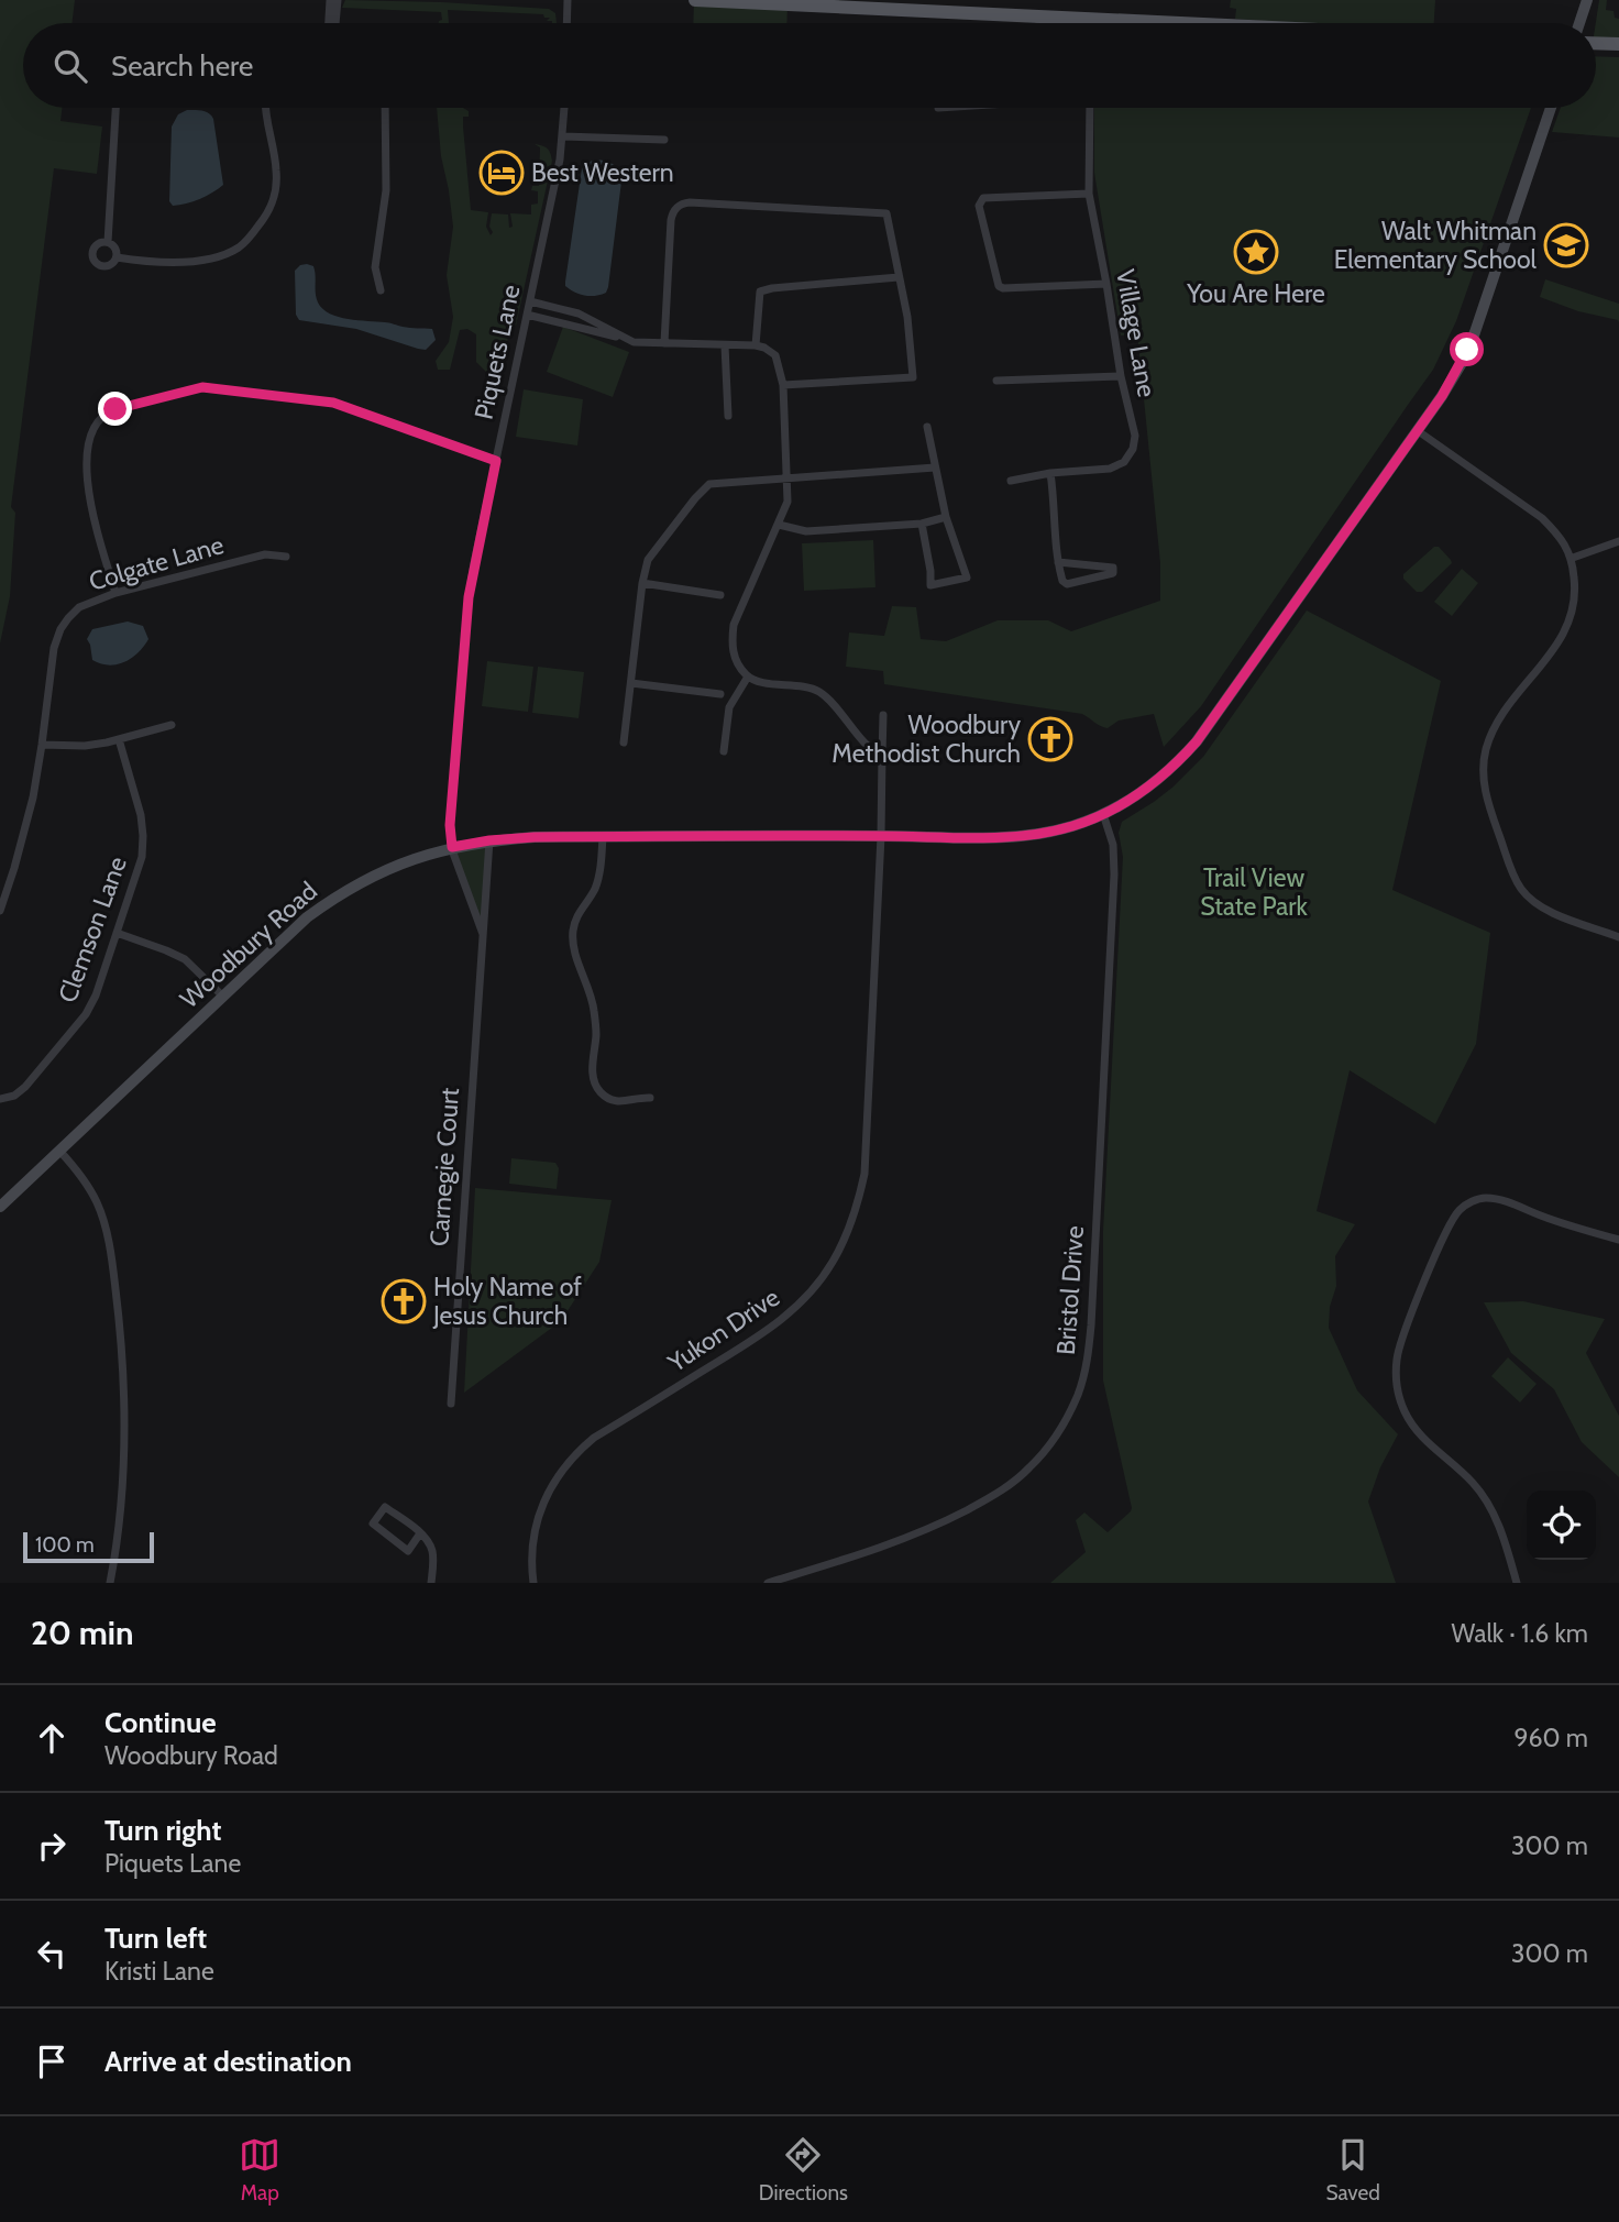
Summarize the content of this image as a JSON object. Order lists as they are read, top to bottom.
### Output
{
  "streets": {
    "main road": ["Woodbury Road"],
    "street": [
      "Village Lane",
      "Piquets Lane",
      "Colgate Lane",
      "Clemson Lane",
      "Carnegie Court",
      "Bristol Drive",
      "Yukon Drive"
    ]
  },
  "crossings": [
    ["Piquets Lane", "Woodbury Road"],
    ["Piquets Lane", "Carnegie Court"],
    ["Woodbury Road", "Carnegie Court"],
    ["Woodbury Road", "Bristol Drive"],
    ["Woodbury Road", "Yukon Drive"]
  ],
  "parks": ["Trail View State Park"],
  "places": {
    "hotel": ["Best Western"],
    "school or university": ["Walt Whitman Elementary School"],
    "place": ["You Are Here"],
    "church": ["Woodbury Methodist Church", "Holy Name of Jesus Church"]
  },
  "scale_bar": "100 m",
  "page": {
    "search": "Search here",
    "scale": "100 m",
    "heading": ["20 min", "Walk · 1.6 km"],
    "list": [
      ["Continue", "Woodbury Road", "960 m"],
      ["Turn right", "Piquets Lane", "300 m"],
      ["Turn left", "Kristi Lane", "300 m"],
      "Arrive at destination"
    ],
    "nav": ["Map", "Directions", "Saved"]
  }
}
